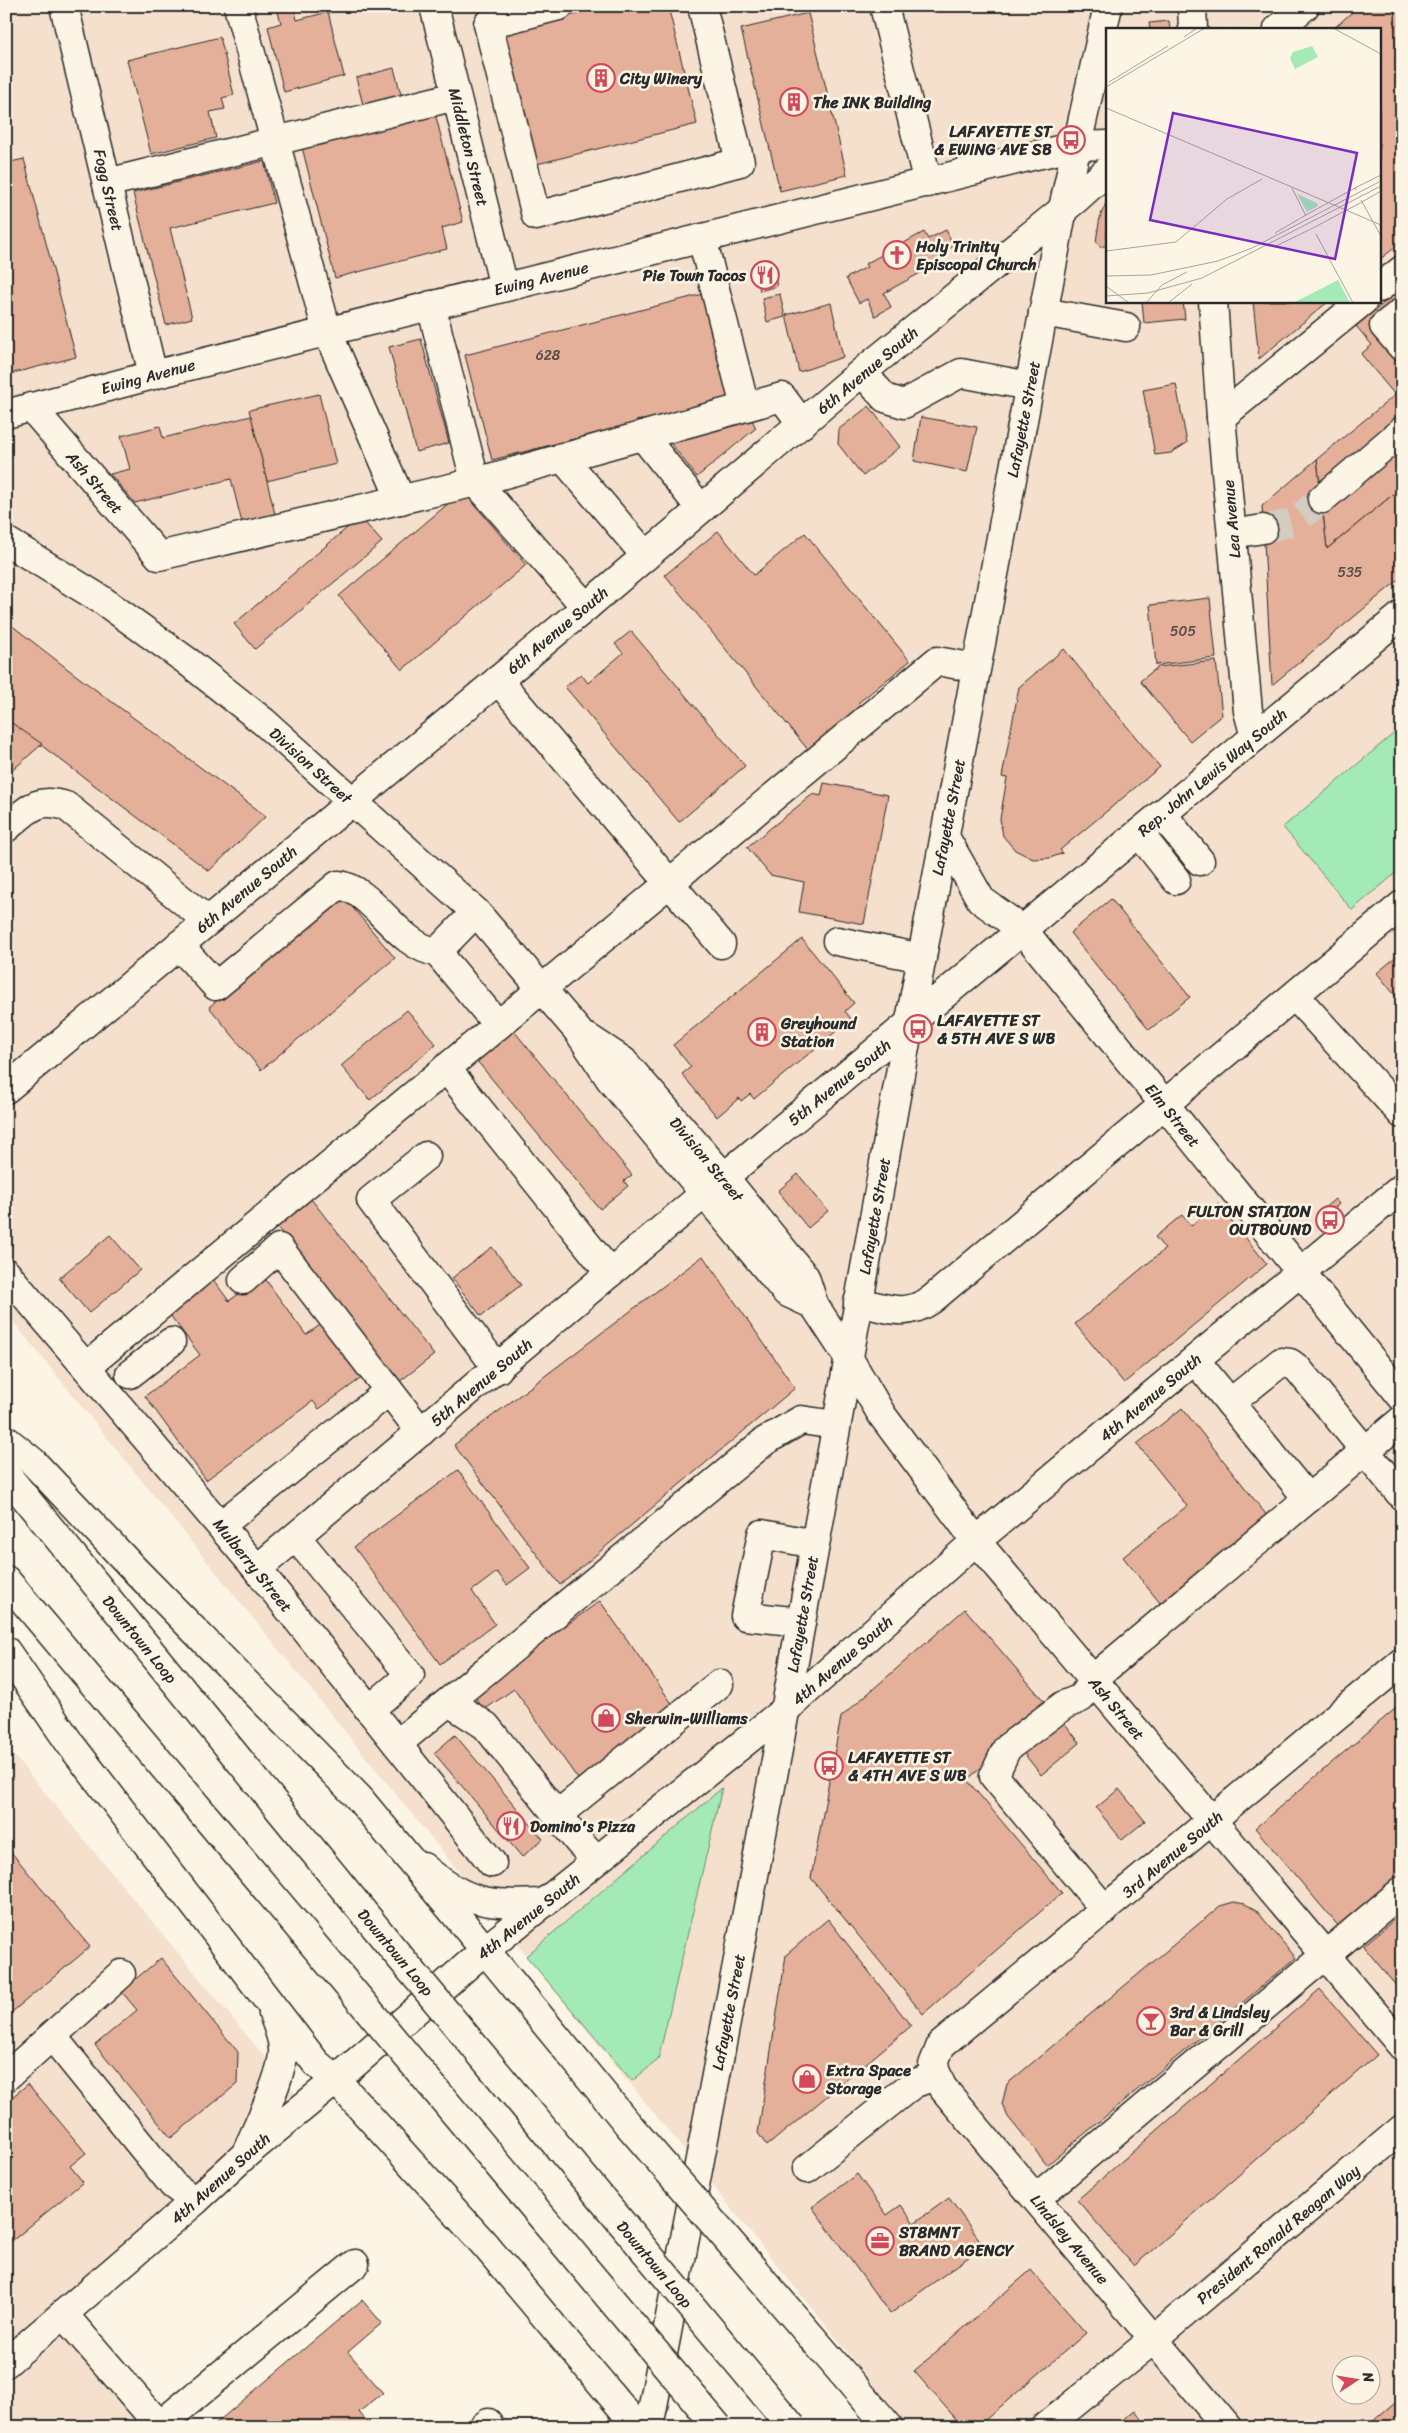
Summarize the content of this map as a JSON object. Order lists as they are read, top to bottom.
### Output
{
  "streets": {
    "main road": [
      "Middleton Street",
      "Fogg Street",
      "Ewing Avenue",
      "6th Avenue South",
      "Lafayette Street",
      "Ash Street",
      "Lea Avenue",
      "Division Street",
      "Rep. John Lewis Way South",
      "5th Avenue South",
      "Elm Street",
      "4th Avenue South",
      "Mulberry Street",
      "Downtown Loop",
      "3rd Avenue South",
      "President Ronald Reagan Way",
      "Lindsley Avenue"
    ]
  },
  "crossings": [
    ["Middleton Street", "Ewing Avenue"],
    ["Fogg Street", "Ewing Avenue"],
    ["Ewing Avenue", "Lafayette Street"],
    ["Ewing Avenue", "Ash Street"],
    ["6th Avenue South", "Lafayette Street"],
    ["6th Avenue South", "Division Street"],
    ["Lafayette Street", "Ash Street"],
    ["Lafayette Street", "Division Street"],
    ["Lafayette Street", "5th Avenue South"],
    ["Lafayette Street", "Elm Street"],
    ["Lafayette Street", "4th Avenue South"],
    ["Ash Street", "Division Street"],
    ["Ash Street", "4th Avenue South"],
    ["Ash Street", "3rd Avenue South"],
    ["Lea Avenue", "Rep. John Lewis Way South"],
    ["Division Street", "5th Avenue South"],
    ["Rep. John Lewis Way South", "5th Avenue South"],
    ["Rep. John Lewis Way South", "Elm Street"],
    ["5th Avenue South", "Elm Street"],
    ["5th Avenue South", "Mulberry Street"],
    ["Elm Street", "4th Avenue South"],
    ["3rd Avenue South", "Lindsley Avenue"],
    ["President Ronald Reagan Way", "Lindsley Avenue"]
  ],
  "places": {
    "building": ["City Winery", "The INK Building", "Greyhound Station"],
    "bus stop": [
      "LAFAYETTE ST & EWING AVE SB",
      "LAFAYETTE ST & 5TH AVE S WB",
      "FULTON STATION OUTBOUND",
      "LAFAYETTE ST & 4TH AVE S WB"
    ],
    "church": ["Holy Trinity Episcopal Church"],
    "restaurant": ["Pie Town Tacos", "Domino's Pizza"],
    "shop": ["Sherwin-Williams", "Extra Space Storage"],
    "bar": ["3rd & Lindsley Bar & Grill"],
    "office": ["ST8MNT BRAND AGENCY"]
  },
  "house_numbers": ["628", "535", "505"],
  "north": "right"
}
